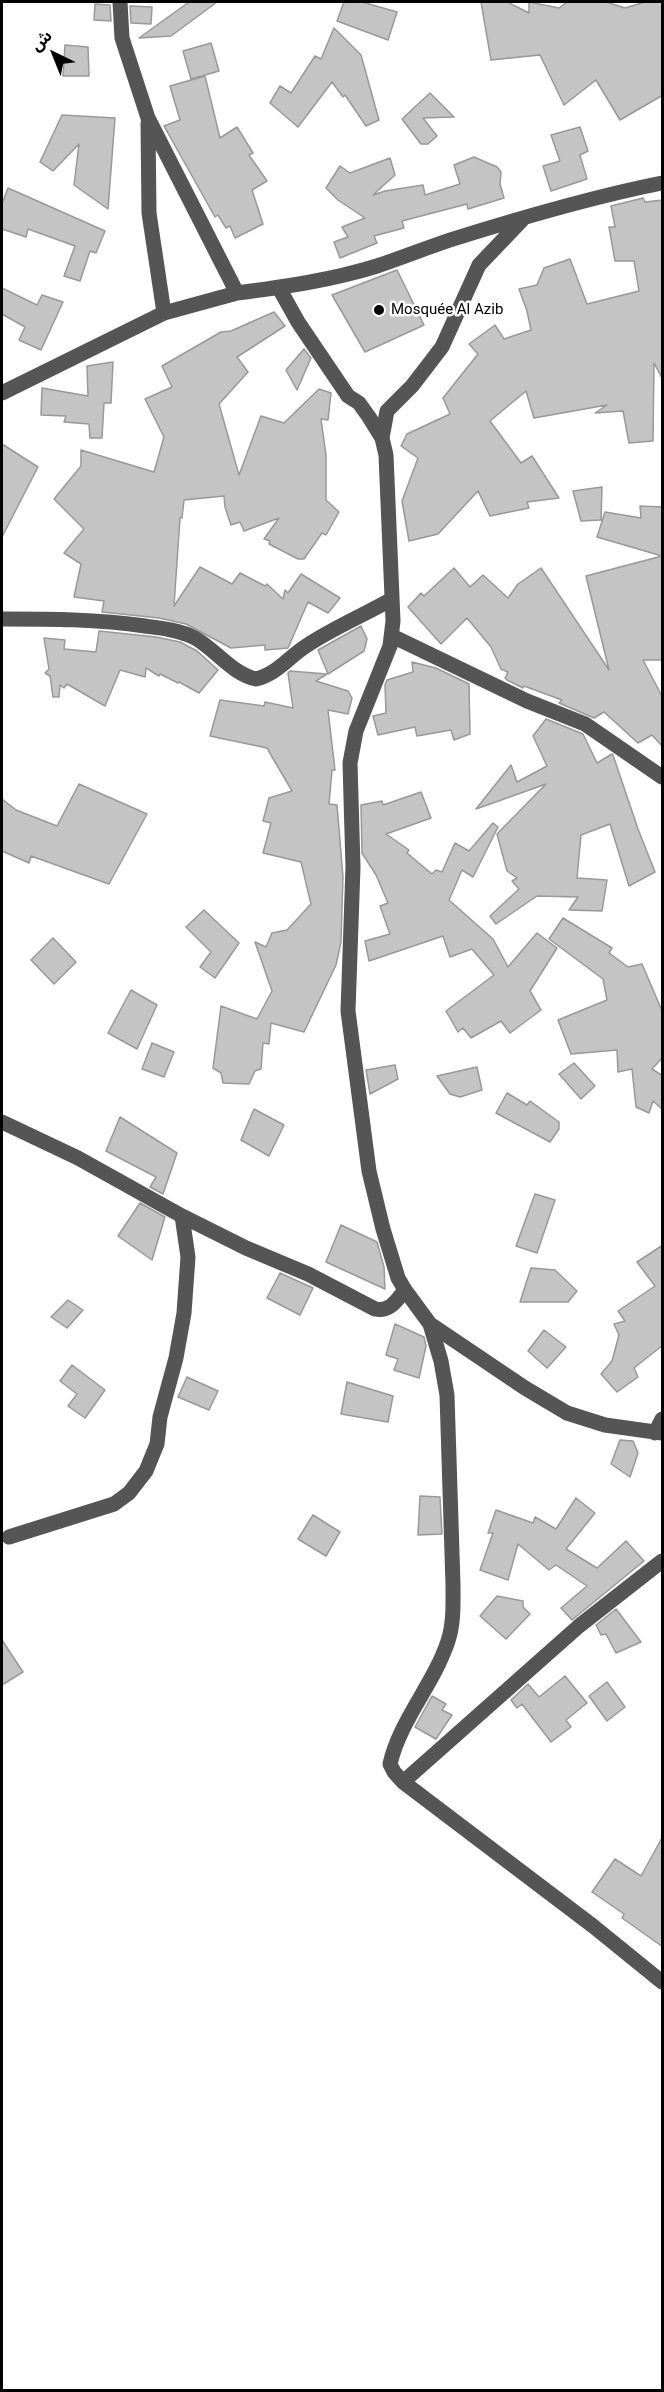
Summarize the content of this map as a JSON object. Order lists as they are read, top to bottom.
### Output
{
  "places": ["Mosquée Al Azib"],
  "north": "top left"
}
